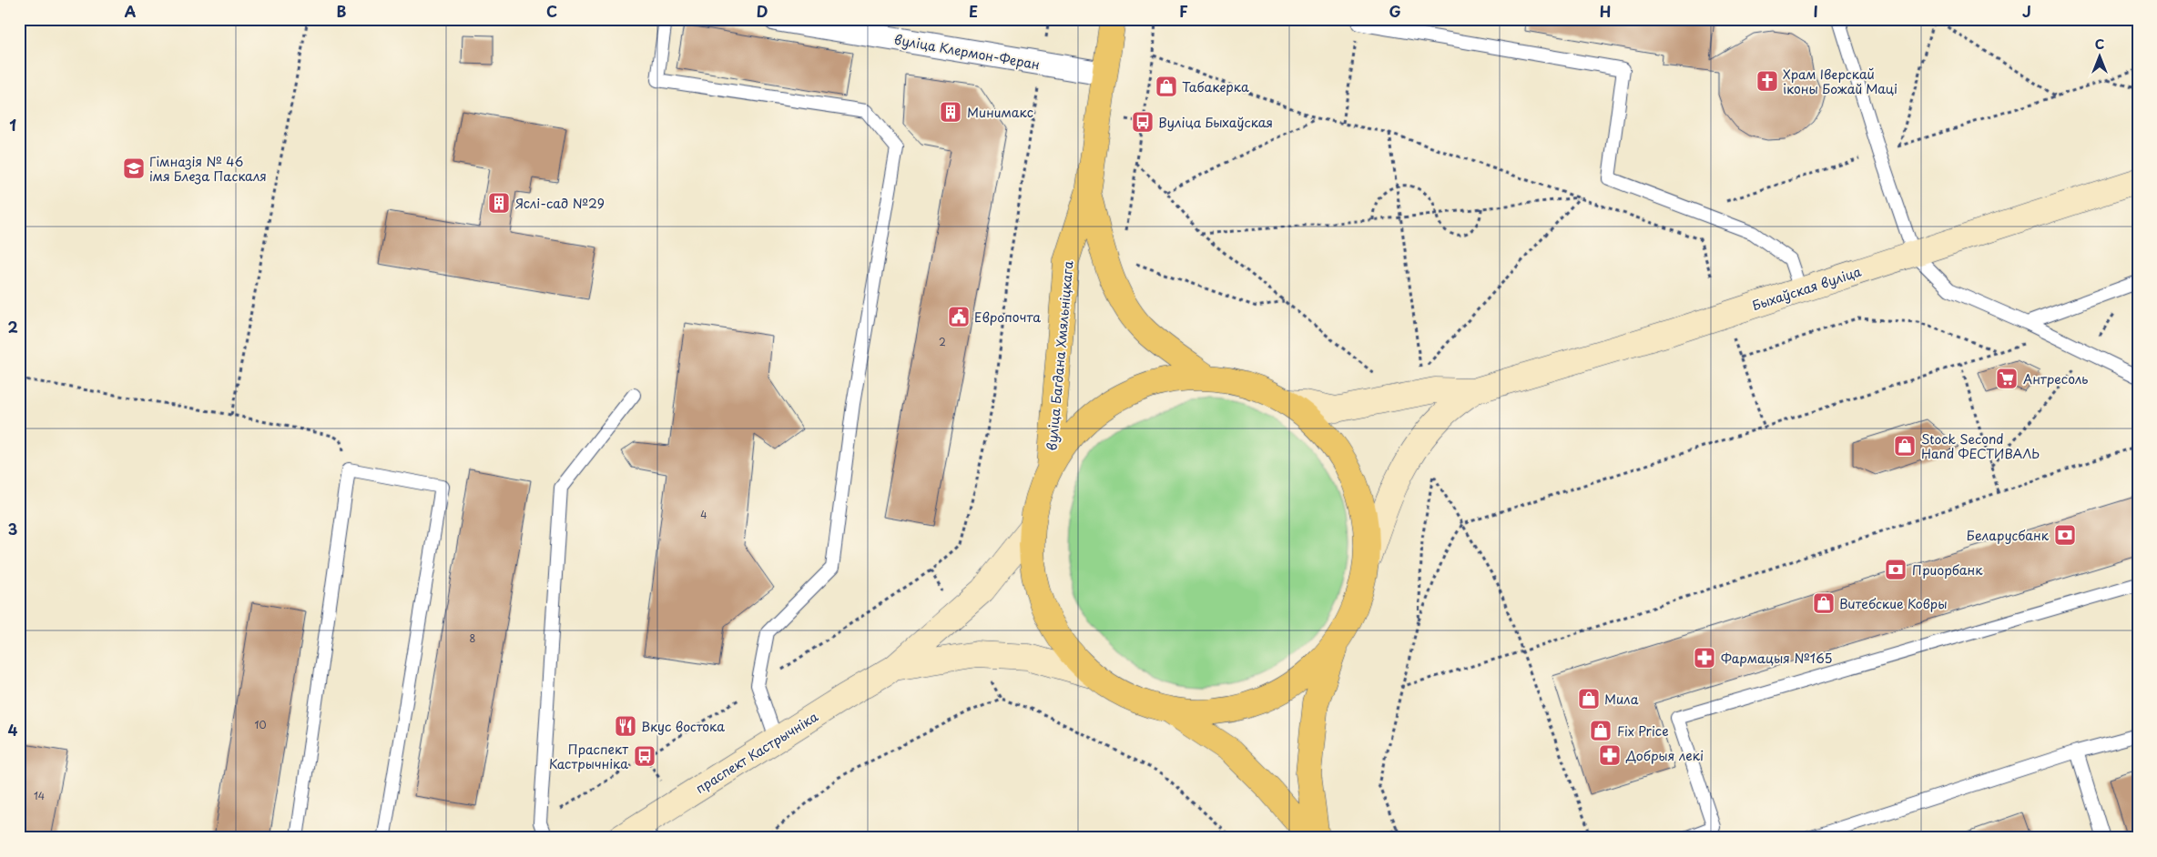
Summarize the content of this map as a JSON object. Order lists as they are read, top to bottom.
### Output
{
  "streets": {
    "main road": ["Быхаўская вуліца", "вуліца Багдана Хмяльніцкага", "праспект Кастрычніка"],
    "street": ["вуліца Клермон-Феран"]
  },
  "crossings": [
    ["вуліца Клермон-Феран", "вуліца Багдана Хмяльніцкага"]
  ],
  "places": {
    "church": ["Храм Іверскай іконы Божай Маці"],
    "shop": [
      "Табакерка",
      "Stock Second Hand ФЕСТИВАЛЬ",
      "Витебские Ковры",
      "Мила",
      "Fix Price"
    ],
    "building": ["Минимакс", "Яслі-сад №29"],
    "bus stop": ["Вуліца Быхаўская", "Праспект Кастрычніка"],
    "school or university": ["Гімназія № 46 імя Блеза Паскаля"],
    "public building": ["Европочта"],
    "supermarket": ["Антресоль"],
    "bank": ["Беларусбанк", "Приорбанк"],
    "pharmacy": ["Фармацыя №165", "Добрыя лекі"],
    "restaurant": ["Вкус востока"]
  },
  "house_numbers": [
    "2",
    "4",
    "8",
    "10",
    "14"
  ],
  "north": "top",
  "grid": {
    "columns": [
      "A",
      "B",
      "C",
      "D",
      "E",
      "F",
      "G",
      "H",
      "I",
      "J"
    ],
    "rows": [
      "1",
      "2",
      "3",
      "4"
    ]
  }
}
